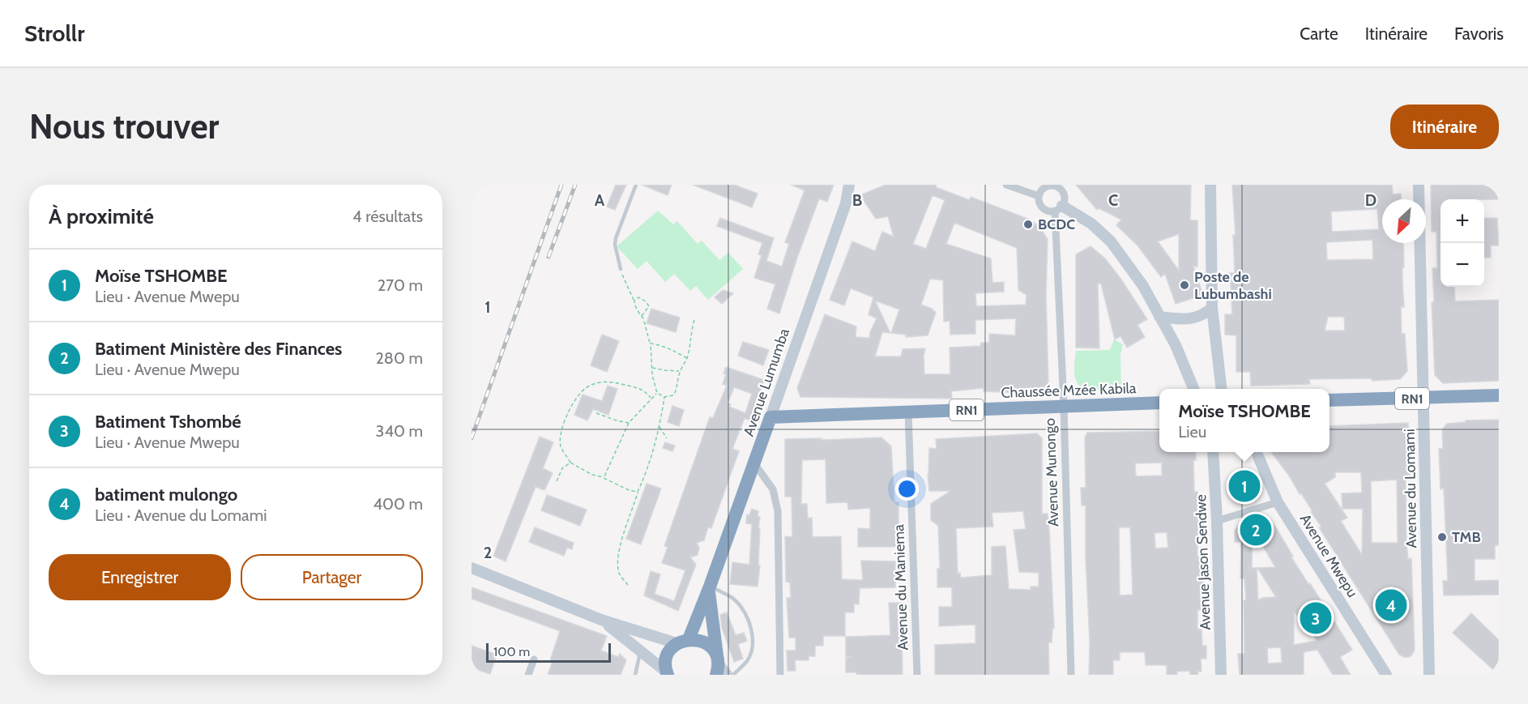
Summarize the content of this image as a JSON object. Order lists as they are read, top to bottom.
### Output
{
  "streets": {
    "highway": ["Avenue Lumumba", "Chaussée Mzée Kabila", "RN1"],
    "main road": ["Avenue du Lomami", "Avenue Mwepu", "Avenue Jason Sendwe"],
    "street": ["Avenue Munongo", "Avenue du Maniema"]
  },
  "crossings": [
    ["Avenue Lumumba", "Chaussée Mzée Kabila"],
    ["Chaussée Mzée Kabila", "Avenue Munongo"],
    ["Chaussée Mzée Kabila", "Avenue du Maniema"],
    ["RN1", "Avenue du Lomami"]
  ],
  "places": ["BCDC", "Poste de Lubumbashi", "TMB"],
  "scale_bar": "100 m",
  "north": "bottom left",
  "page": {
    "header": "Strollr",
    "nav": ["Carte", "Itinéraire", "Favoris"],
    "buttons": [
      "Itinéraire",
      ["Enregistrer", "Partager"]
    ],
    "title": "Nous trouver",
    "heading": ["À proximité", "4 résultats"],
    "map_buttons": ["+", "−"],
    "list": [
      {
        "mark": "1",
        "name": "Moïse TSHOMBE",
        "note": "Lieu · Avenue Mwepu",
        "value": "270 m"
      },
      {
        "mark": "2",
        "name": "Batiment Ministère des Finances",
        "note": "Lieu · Avenue Mwepu",
        "value": "280 m"
      },
      {
        "mark": "3",
        "name": "Batiment Tshombé",
        "note": "Lieu · Avenue Mwepu",
        "value": "340 m"
      },
      {
        "mark": "4",
        "name": "batiment mulongo",
        "note": "Lieu · Avenue du Lomami",
        "value": "400 m"
      }
    ],
    "popup": ["Moïse TSHOMBE", "Lieu"],
    "pins": [
      "1",
      "2",
      "4",
      "3"
    ],
    "scale": "100 m"
  },
  "grid": {
    "columns": [
      "A",
      "B",
      "C",
      "D"
    ],
    "rows": ["1", "2"]
  }
}
